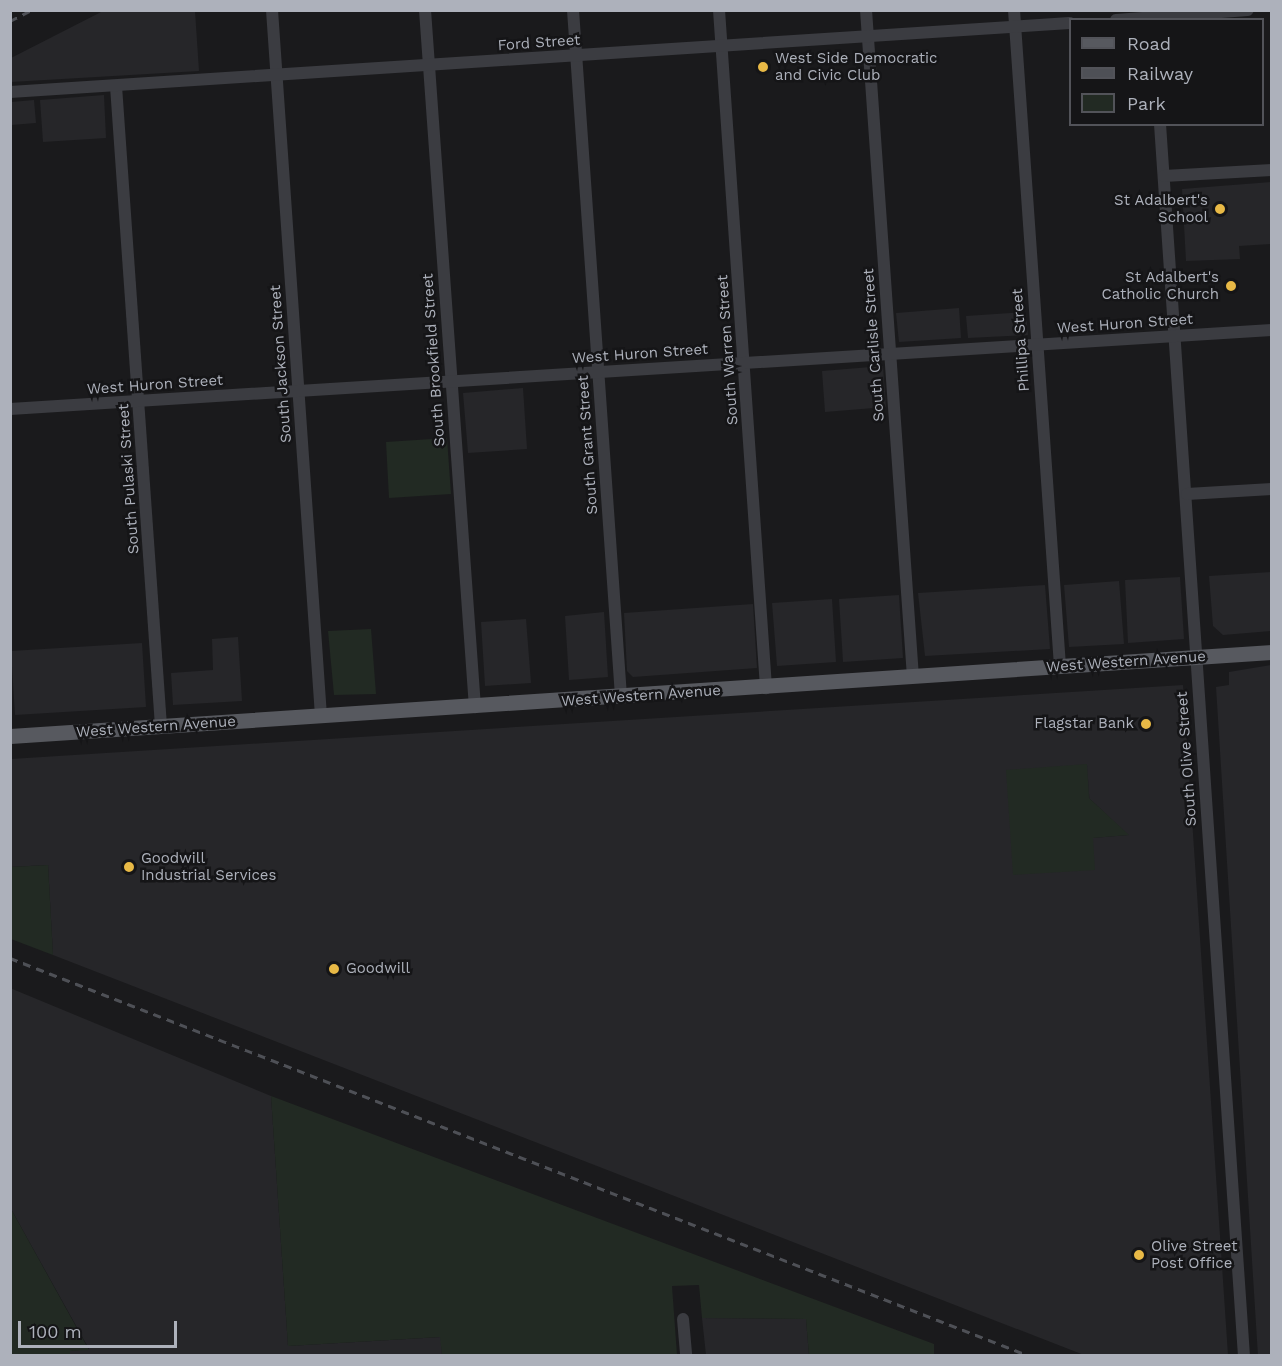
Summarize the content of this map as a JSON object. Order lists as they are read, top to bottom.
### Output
{
  "streets": {
    "main road": ["West Western Avenue"],
    "street": [
      "Ford Street",
      "West Huron Street",
      "Phillipa Street",
      "South Carlisle Street",
      "South Warren Street",
      "South Brookfield Street",
      "South Jackson Street",
      "South Grant Street",
      "South Pulaski Street",
      "South Olive Street"
    ]
  },
  "crossings": [
    ["Ford Street", "Phillipa Street"],
    ["Ford Street", "South Carlisle Street"],
    ["Ford Street", "South Warren Street"],
    ["Ford Street", "South Brookfield Street"],
    ["Ford Street", "South Jackson Street"],
    ["Ford Street", "South Grant Street"],
    ["Ford Street", "South Pulaski Street"],
    ["West Huron Street", "Phillipa Street"],
    ["West Huron Street", "South Carlisle Street"],
    ["West Huron Street", "South Warren Street"],
    ["West Huron Street", "South Brookfield Street"],
    ["West Huron Street", "South Jackson Street"],
    ["West Huron Street", "South Grant Street"],
    ["West Huron Street", "South Pulaski Street"],
    ["West Huron Street", "South Olive Street"],
    ["Phillipa Street", "West Western Avenue"],
    ["South Carlisle Street", "West Western Avenue"],
    ["South Warren Street", "West Western Avenue"],
    ["South Brookfield Street", "West Western Avenue"],
    ["South Jackson Street", "West Western Avenue"],
    ["South Grant Street", "West Western Avenue"],
    ["South Pulaski Street", "West Western Avenue"],
    ["West Western Avenue", "South Olive Street"]
  ],
  "places": [
    "West Side Democratic and Civic Club",
    "St Adalbert's School",
    "St Adalbert's Catholic Church",
    "Flagstar Bank",
    "Goodwill Industrial Services",
    "Goodwill",
    "Olive Street Post Office"
  ],
  "legend": ["Road", "Railway", "Park"],
  "scale_bar": "100 m"
}
